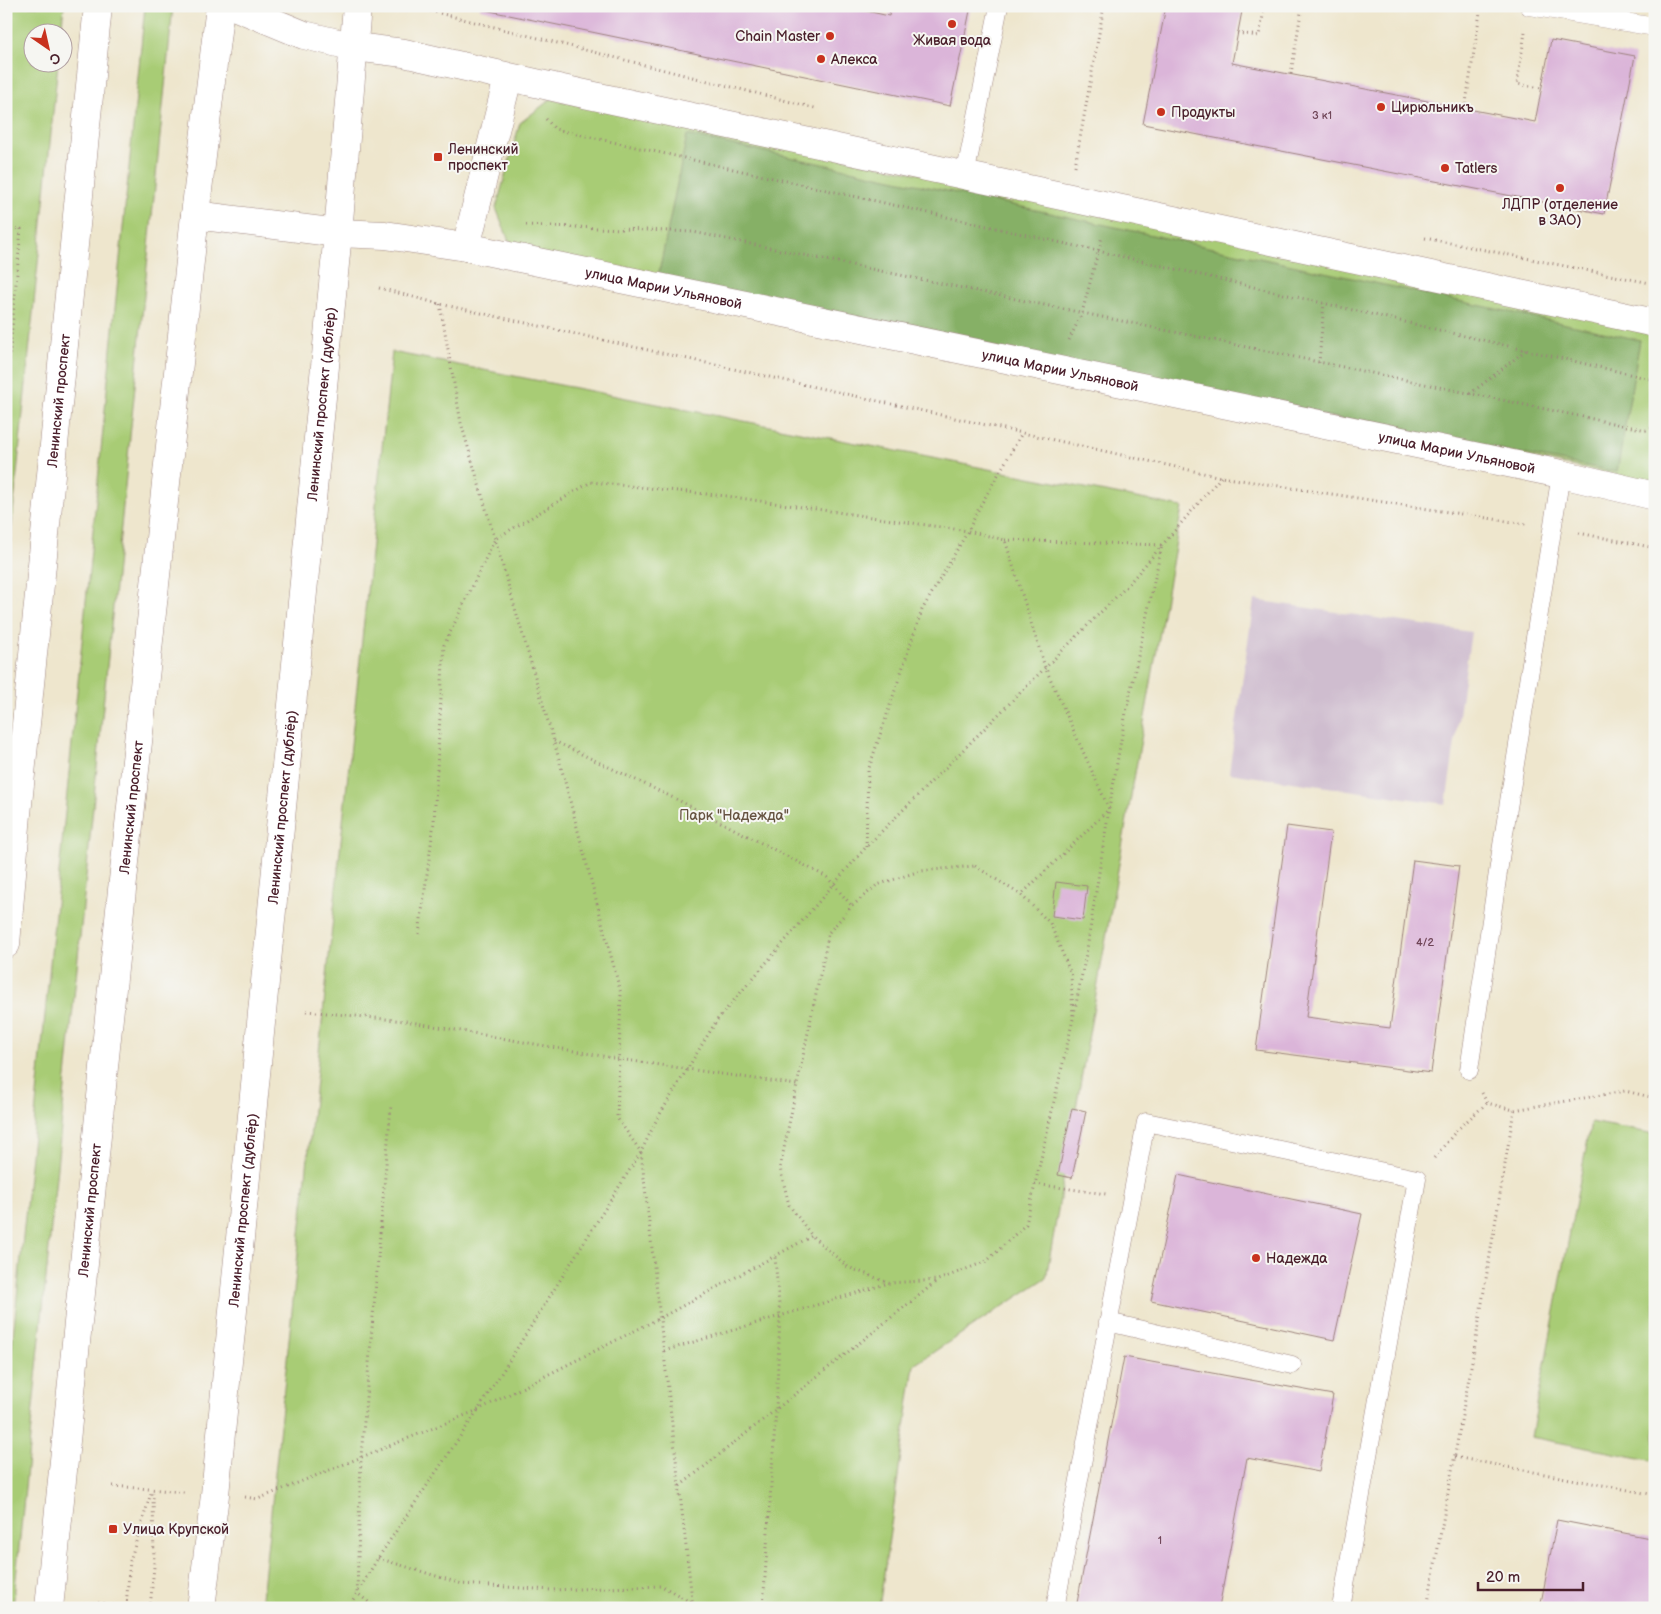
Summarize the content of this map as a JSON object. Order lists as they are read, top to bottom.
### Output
{
  "streets": {
    "street": ["улица Марии Ульяновой", "Ленинский проспект", "Ленинский проспект (дублёр)"]
  },
  "crossings": [
    ["улица Марии Ульяновой", "Ленинский проспект"],
    ["улица Марии Ульяновой", "Ленинский проспект (дублёр)"]
  ],
  "parks": ["Парк \"Надежда\""],
  "places": {
    "other": [
      "Живая вода",
      "Chain Master",
      "Алекса",
      "Цирюльникъ",
      "Продукты",
      "Tatlers",
      "ЛДПР (отделение в ЗАО)",
      "Надежда"
    ],
    "transit": ["Ленинский проспект", "Улица Крупской"]
  },
  "house_numbers": ["3 к1", "4/2", "1"],
  "scale_bar": "20 m",
  "north": "bottom right"
}
